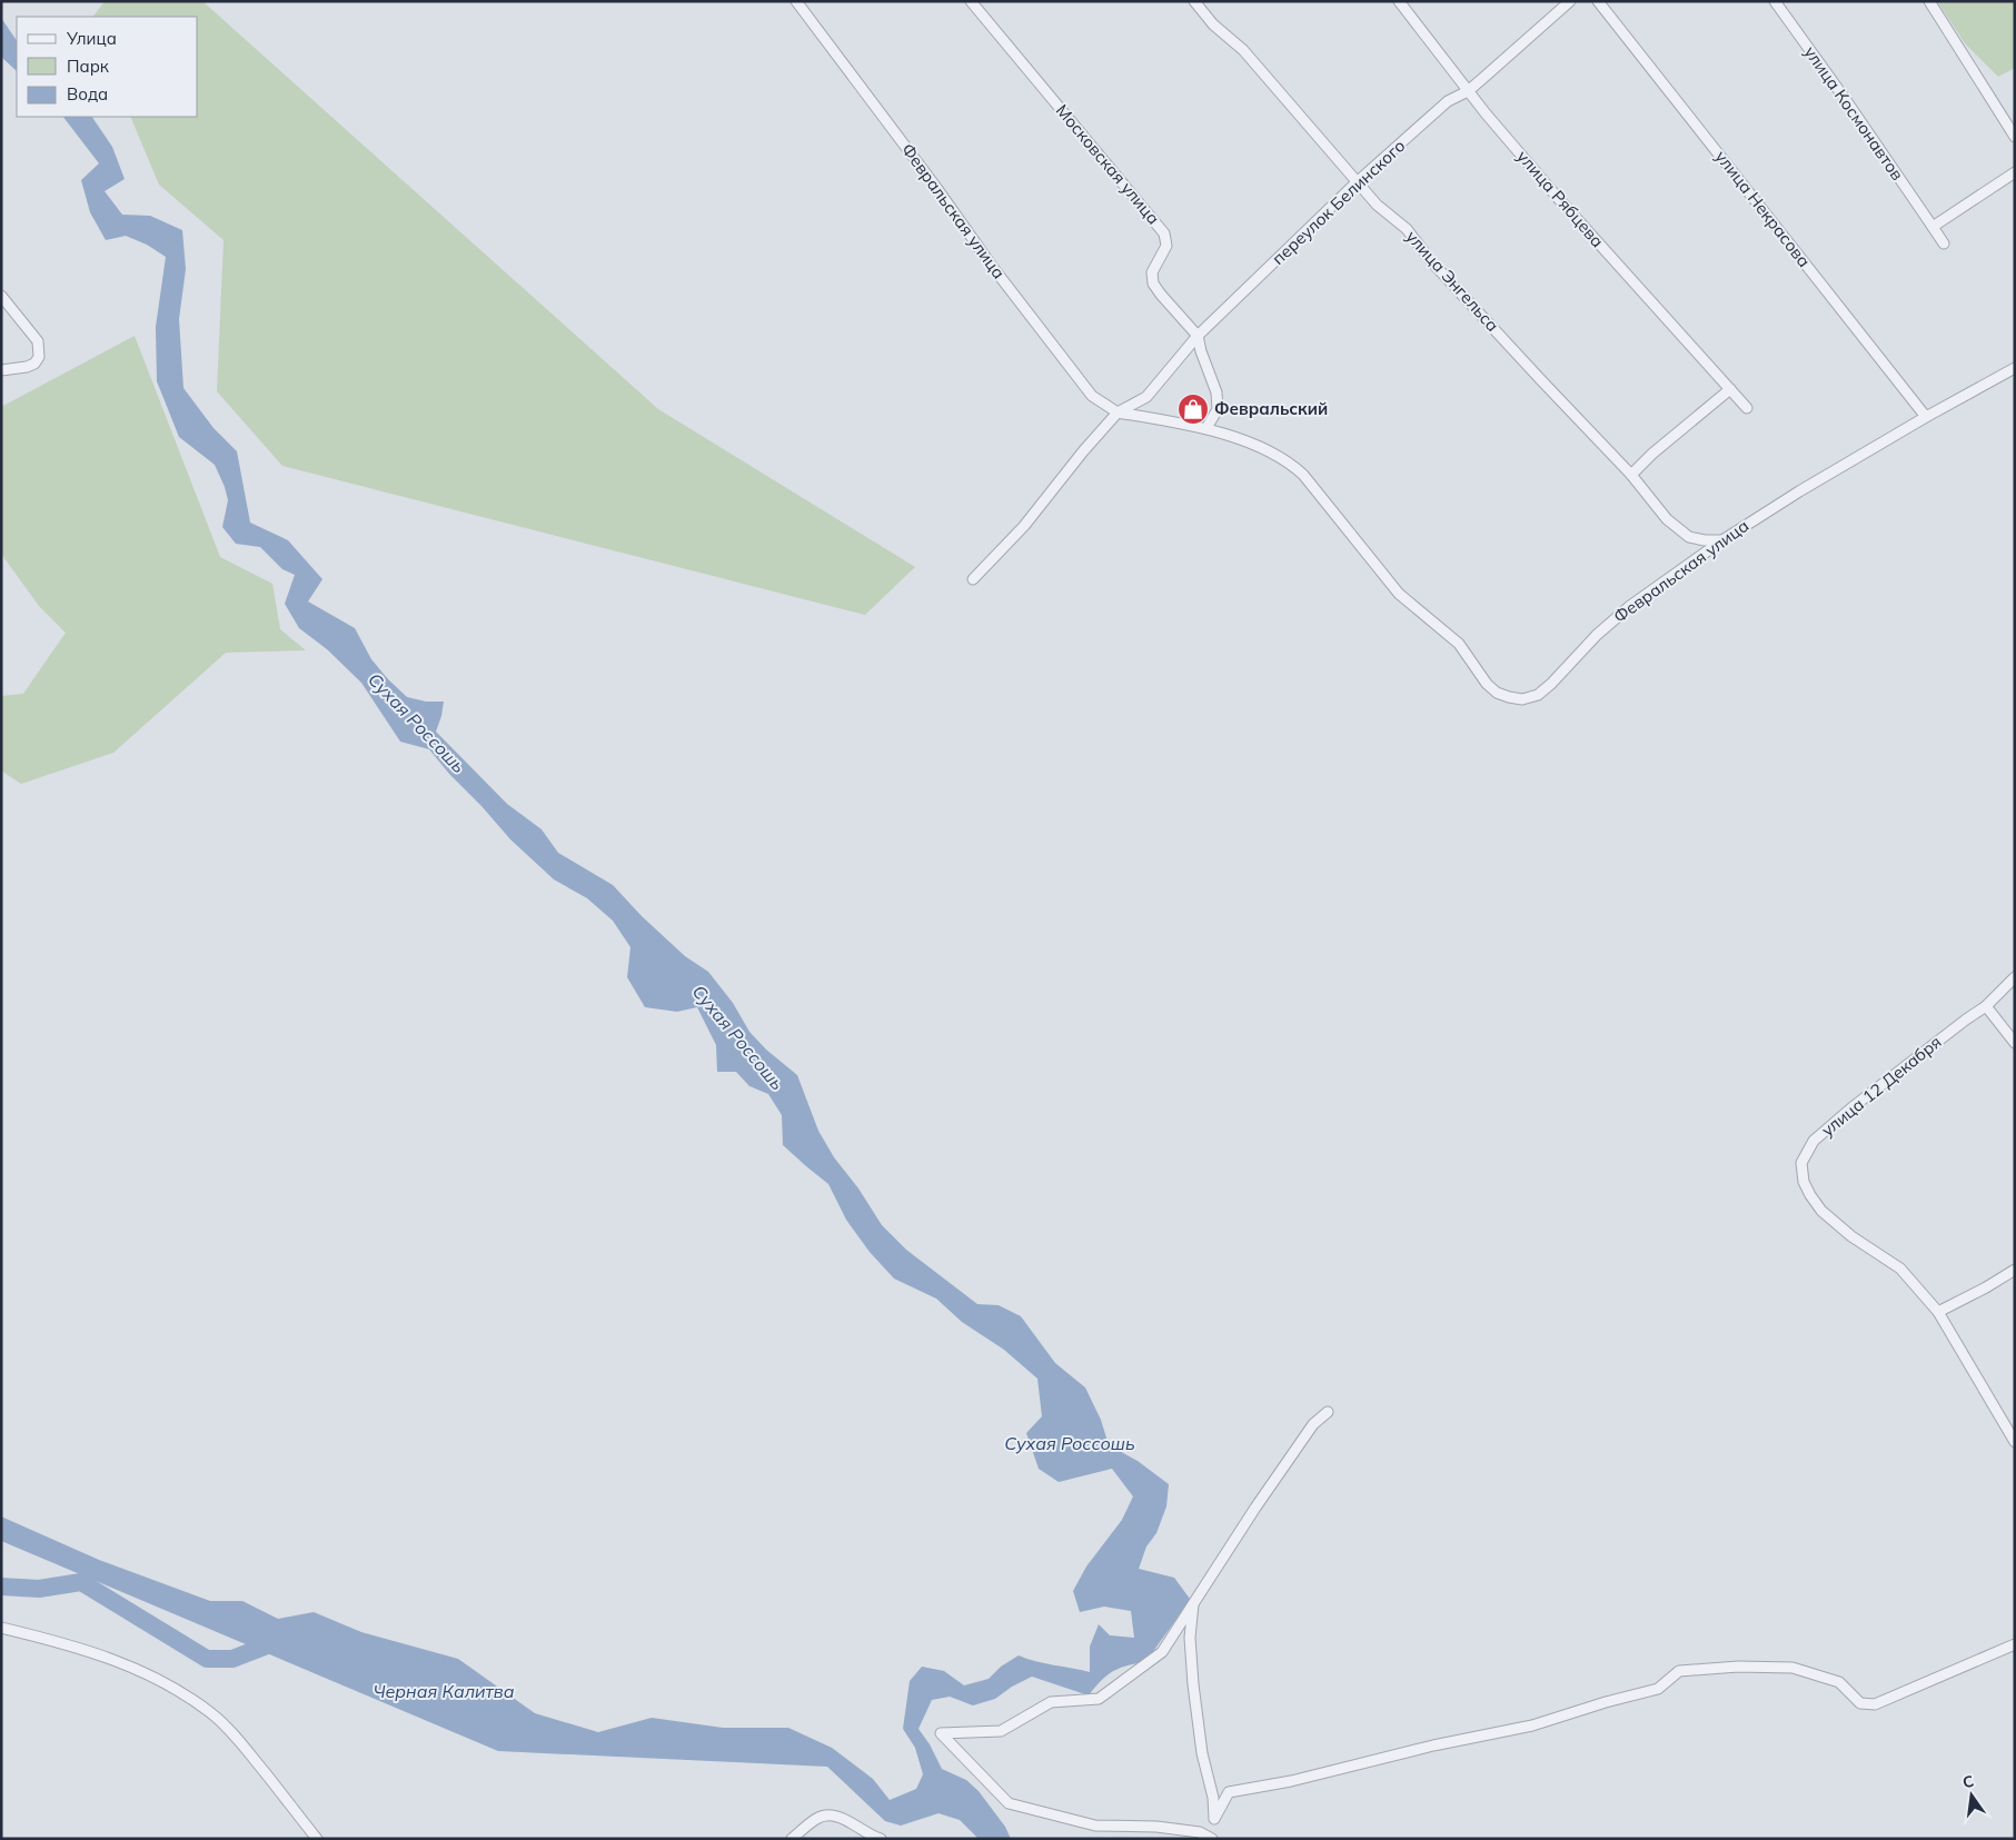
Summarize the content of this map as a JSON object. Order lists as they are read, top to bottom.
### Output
{
  "streets": {
    "street": [
      "улица Космонавтов",
      "Московская улица",
      "улица Рябцева",
      "переулок Белинского",
      "улица Некрасова",
      "Февральская улица",
      "улица Энгельса",
      "улица 12 Декабря"
    ]
  },
  "crossings": [
    ["Московская улица", "переулок Белинского"],
    ["улица Рябцева", "переулок Белинского"],
    ["переулок Белинского", "Февральская улица"],
    ["переулок Белинского", "улица Энгельса"],
    ["улица Некрасова", "Февральская улица"],
    ["Февральская улица", "улица Энгельса"]
  ],
  "water": ["Сухая Россошь", "Черная Калитва"],
  "places": {
    "shop": ["Февральский"]
  },
  "legend": ["Улица", "Парк", "Вода"],
  "north": "top"
}
